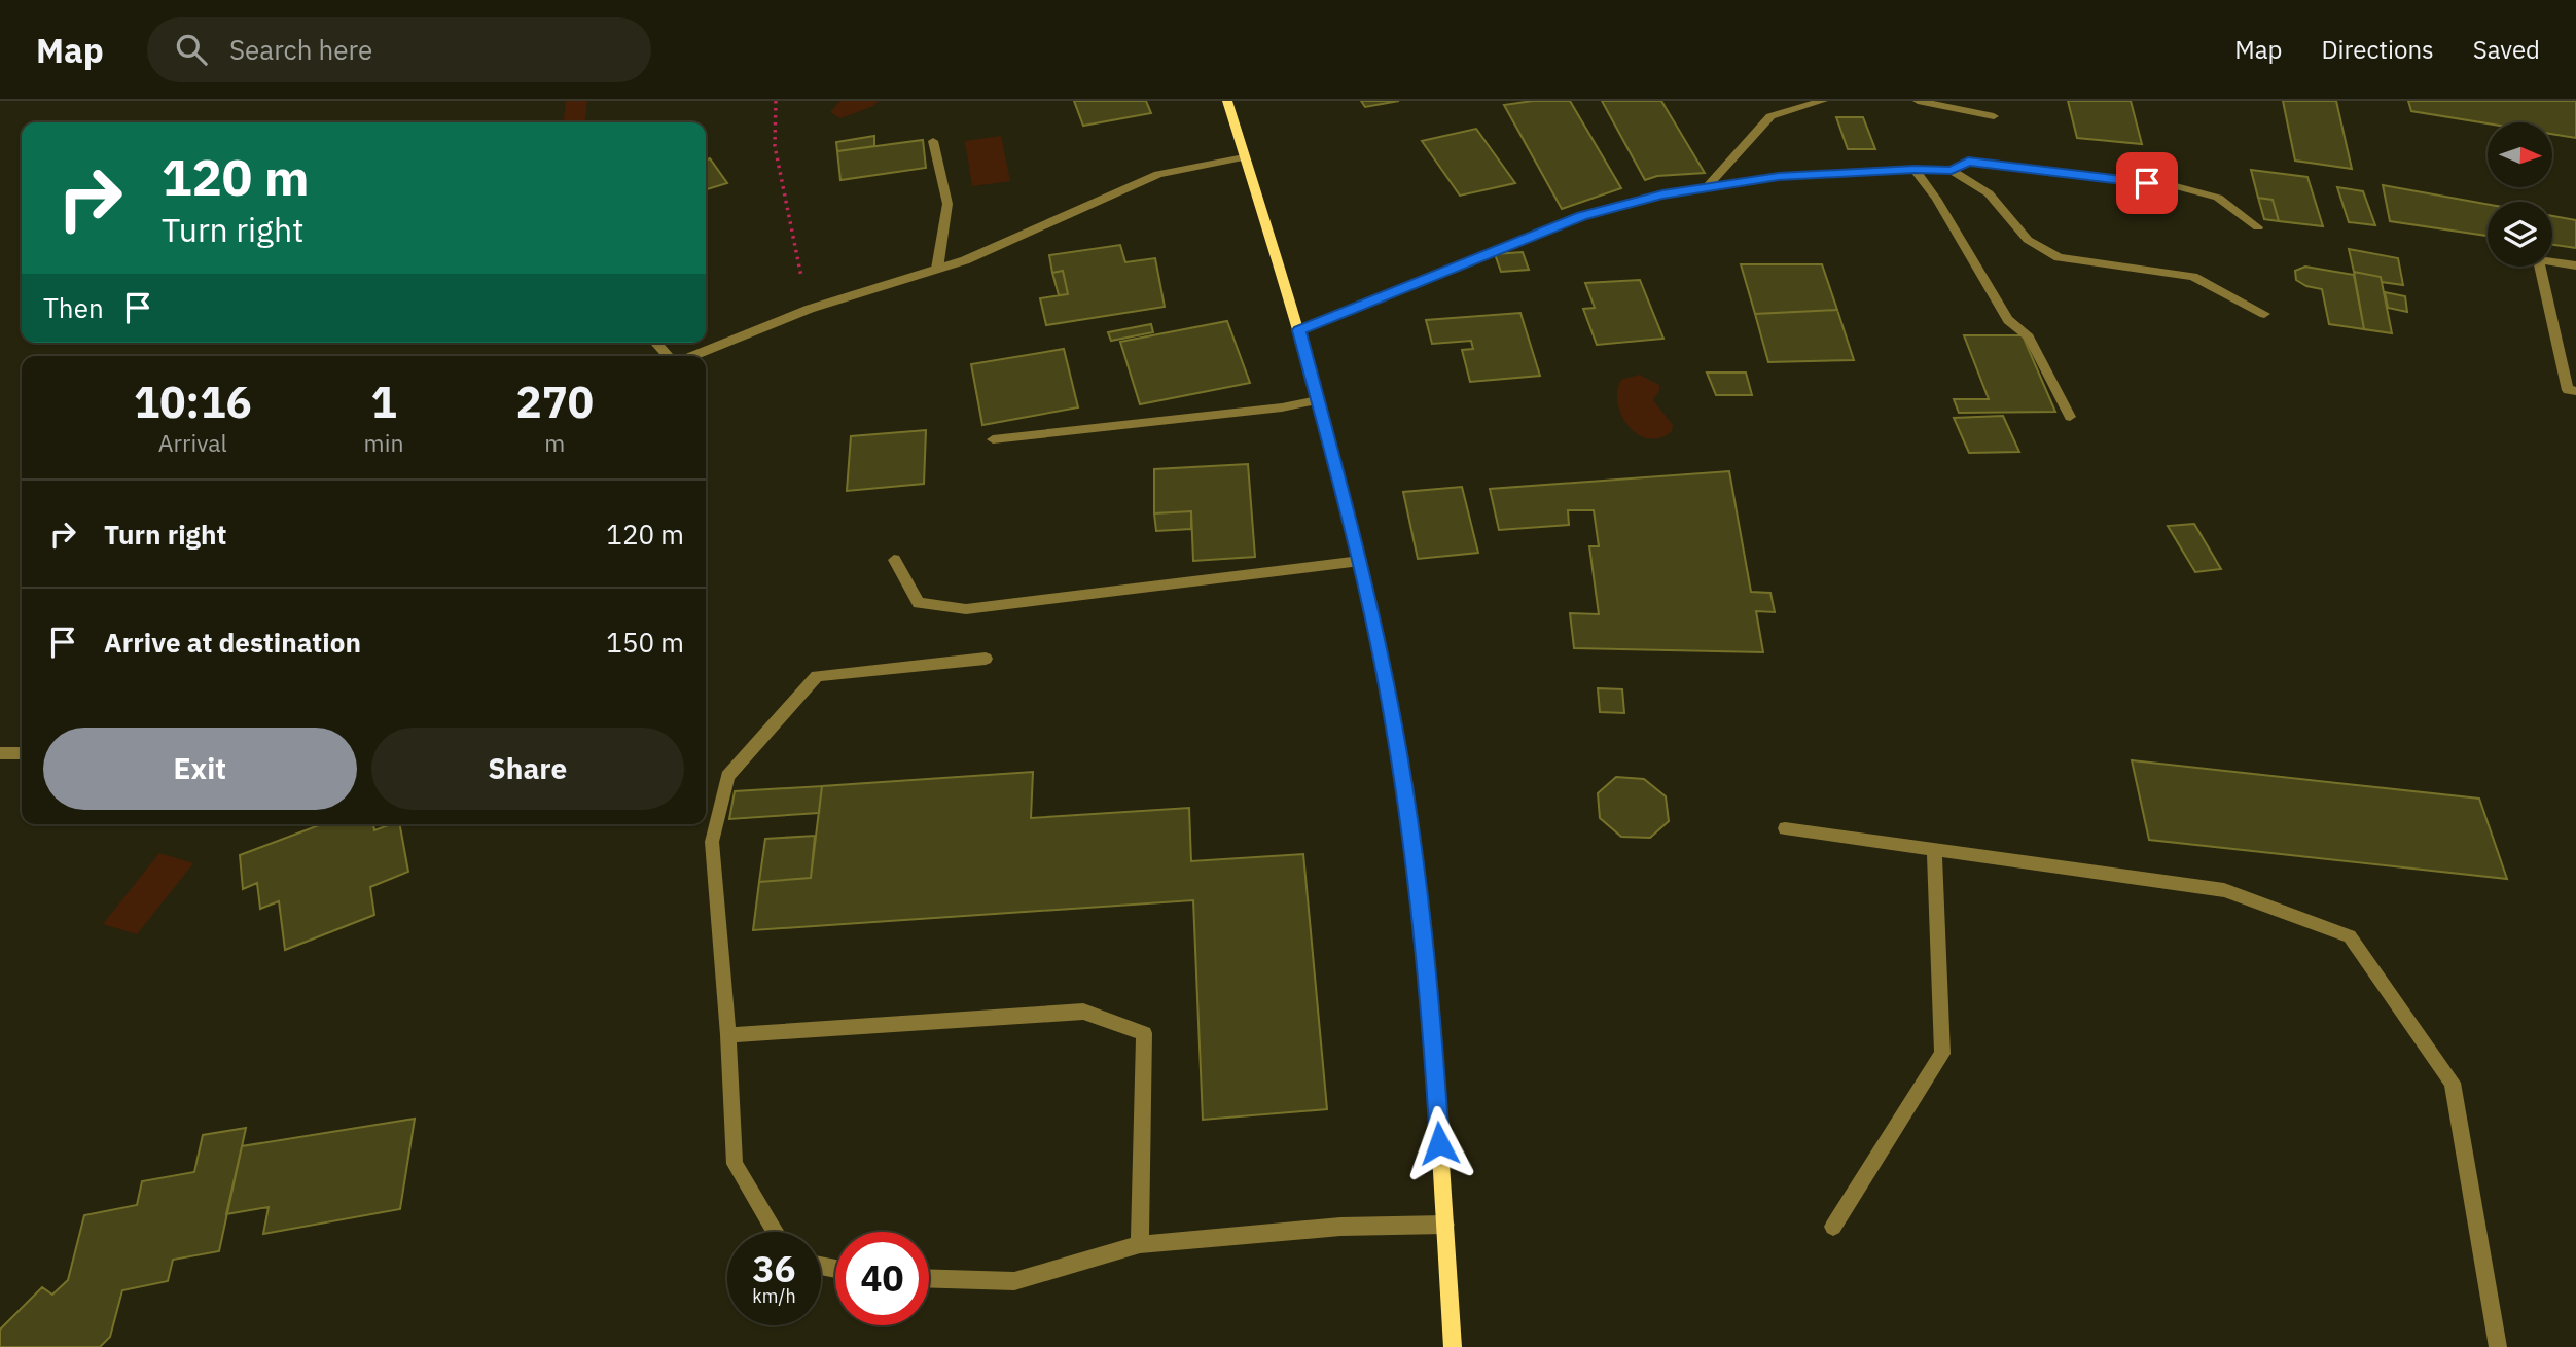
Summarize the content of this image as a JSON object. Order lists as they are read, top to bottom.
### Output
{
  "north": "right",
  "page": {
    "header": "Map",
    "search": "Search here",
    "nav": ["Map", "Directions", "Saved"],
    "turn": ["120 m", "Turn right"],
    "then": "Then",
    "eta": [
      "10:16",
      "Arrival",
      "1",
      "min",
      "270",
      "m"
    ],
    "list": [
      {
        "name": "Turn right",
        "value": "120 m"
      },
      {
        "name": "Arrive at destination",
        "value": "150 m"
      }
    ],
    "buttons": ["Exit", "Share"],
    "speed": "36 km/h",
    "limit": "40"
  }
}
